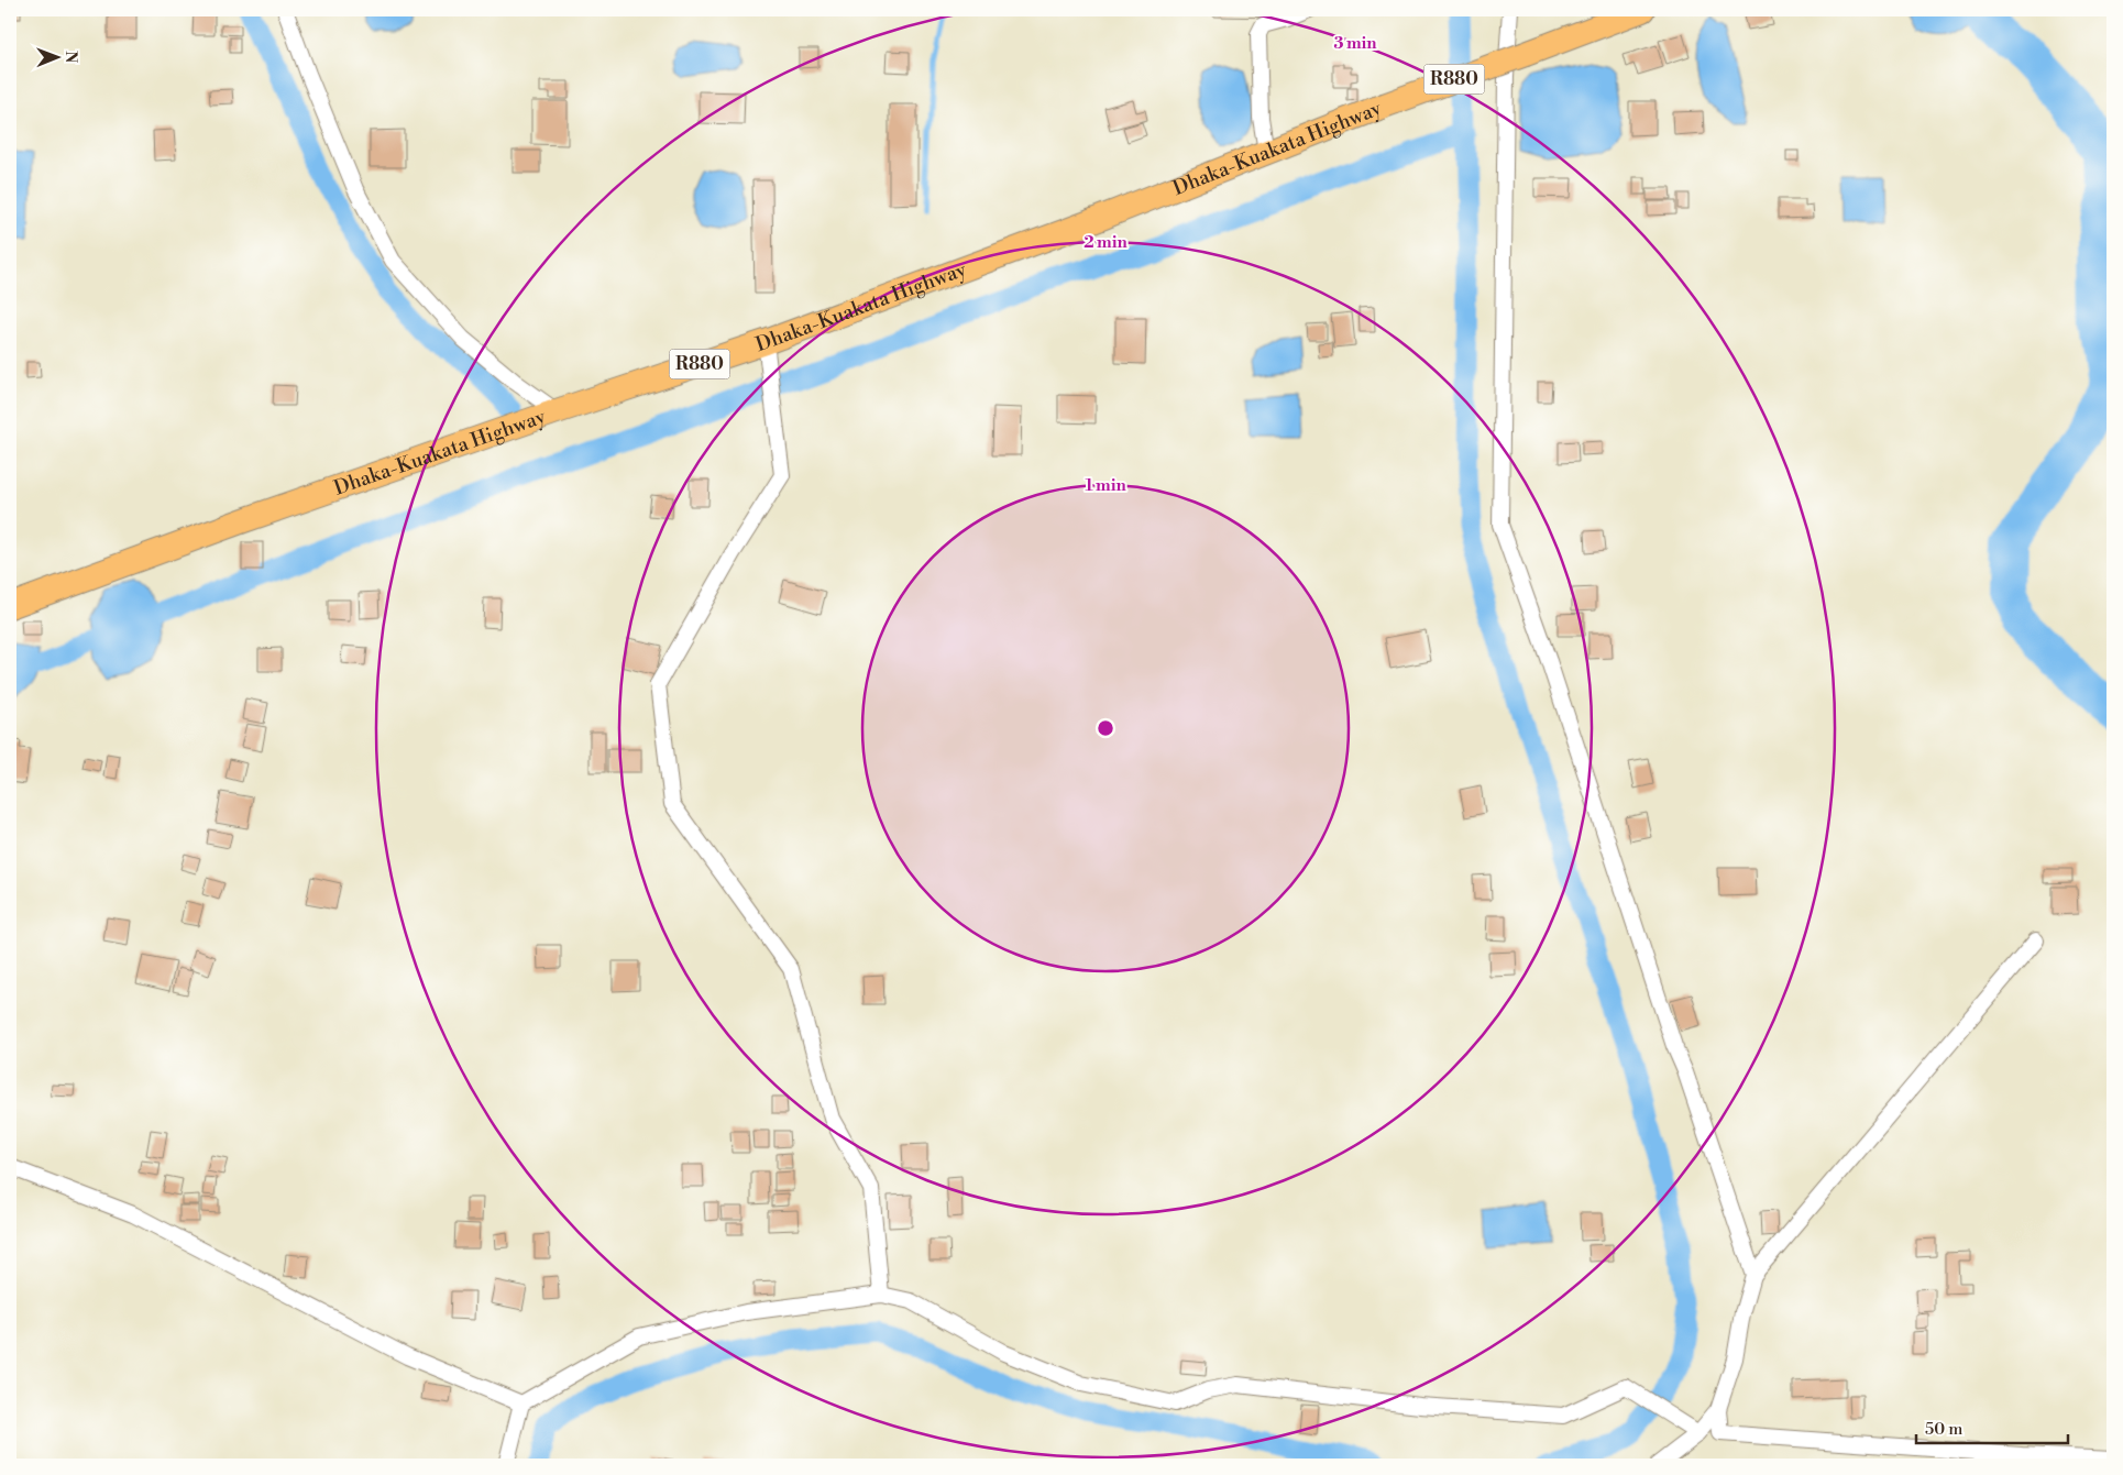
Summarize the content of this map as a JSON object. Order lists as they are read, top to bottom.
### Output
{
  "streets": {
    "main road": ["R880", "Dhaka-Kuakata Highway"]
  },
  "scale_bar": "50 m",
  "north": "right",
  "rings": ["3 min", "2 min", "1 min"]
}
